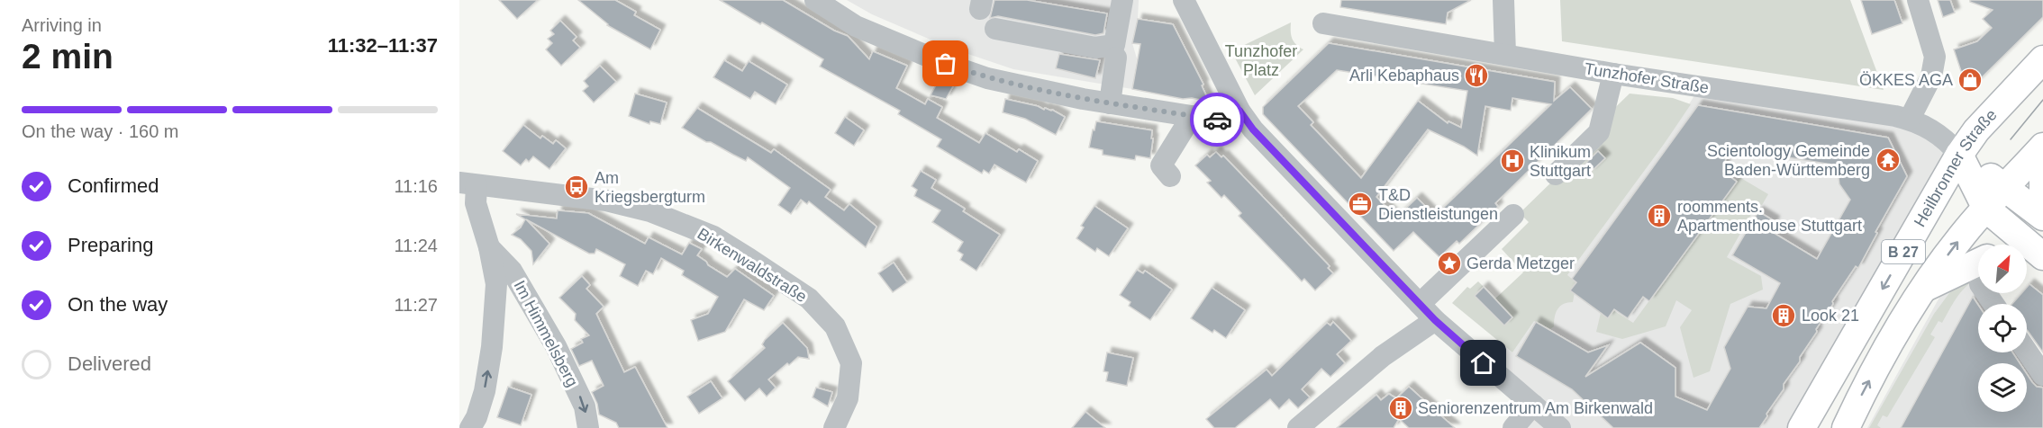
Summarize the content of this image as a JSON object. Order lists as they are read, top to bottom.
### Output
{
  "streets": {
    "main road": ["Heilbronner Straße", "B 27"],
    "street": ["Tunzhofer Straße", "Birkenwaldstraße", "Im Himmelsberg"]
  },
  "crossings": [
    ["Tunzhofer Straße", "Heilbronner Straße"]
  ],
  "one_way": ["Im Himmelsberg"],
  "parks": ["Tunzhofer Platz"],
  "places": {
    "restaurant": ["Arli Kebaphaus"],
    "shop": ["ÖKKES AGA"],
    "temple": ["Scientology Gemeinde Baden-Württemberg"],
    "hospital": ["Klinikum Stuttgart"],
    "bus stop": ["Am Kriegsbergturm"],
    "office": ["T&D Dienstleistungen"],
    "building": ["roomments. Apartmenthouse Stuttgart", "Look 21", "Seniorenzentrum Am Birkenwald"],
    "place": ["Gerda Metzger"]
  },
  "north": "top right",
  "page": {
    "heading": ["2 min", "Arriving in", "11:32–11:37"],
    "bar": "On the way · 160 m",
    "list": [
      ["Confirmed", "11:16"],
      ["Preparing", "11:24"],
      ["On the way", "11:27"],
      "Delivered"
    ]
  }
}
